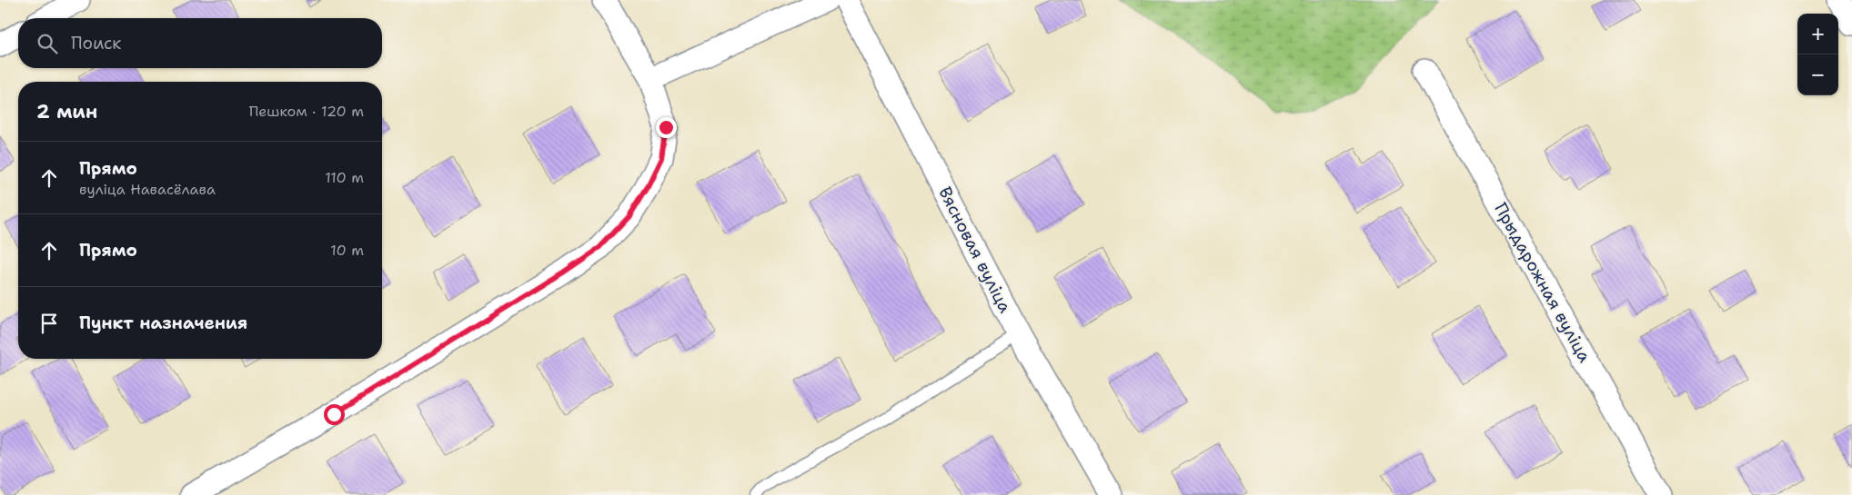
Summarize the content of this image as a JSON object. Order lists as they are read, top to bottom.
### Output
{
  "streets": {
    "street": ["Вясновая вуліца", "Прыдарожная вуліца"]
  },
  "page": {
    "map_buttons": ["+", "−"],
    "search": "Поиск",
    "heading": ["2 мин", "Пешком · 120 m"],
    "list": [
      ["Прямо", "вуліца Навасёлава", "110 m"],
      ["Прямо", "10 m"],
      "Пункт назначения"
    ]
  }
}
